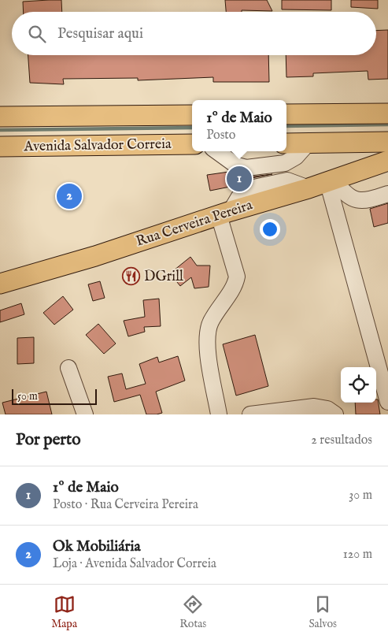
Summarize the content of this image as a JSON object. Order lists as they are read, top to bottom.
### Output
{
  "streets": {
    "main road": ["Avenida Salvador Correia", "Rua Cerveira Pereira"]
  },
  "places": {
    "restaurant": ["DGrill"]
  },
  "scale_bar": "50 m",
  "page": {
    "search": "Pesquisar aqui",
    "popup": ["1º de Maio", "Posto"],
    "pins": ["1", "2"],
    "scale": "50 m",
    "heading": ["Por perto", "2 resultados"],
    "list": [
      {
        "mark": "1",
        "name": "1º de Maio",
        "note": "Posto · Rua Cerveira Pereira",
        "value": "30 m"
      },
      {
        "mark": "2",
        "name": "Ok Mobiliária",
        "note": "Loja · Avenida Salvador Correia",
        "value": "120 m"
      }
    ],
    "nav": ["Mapa", "Rotas", "Salvos"]
  }
}
